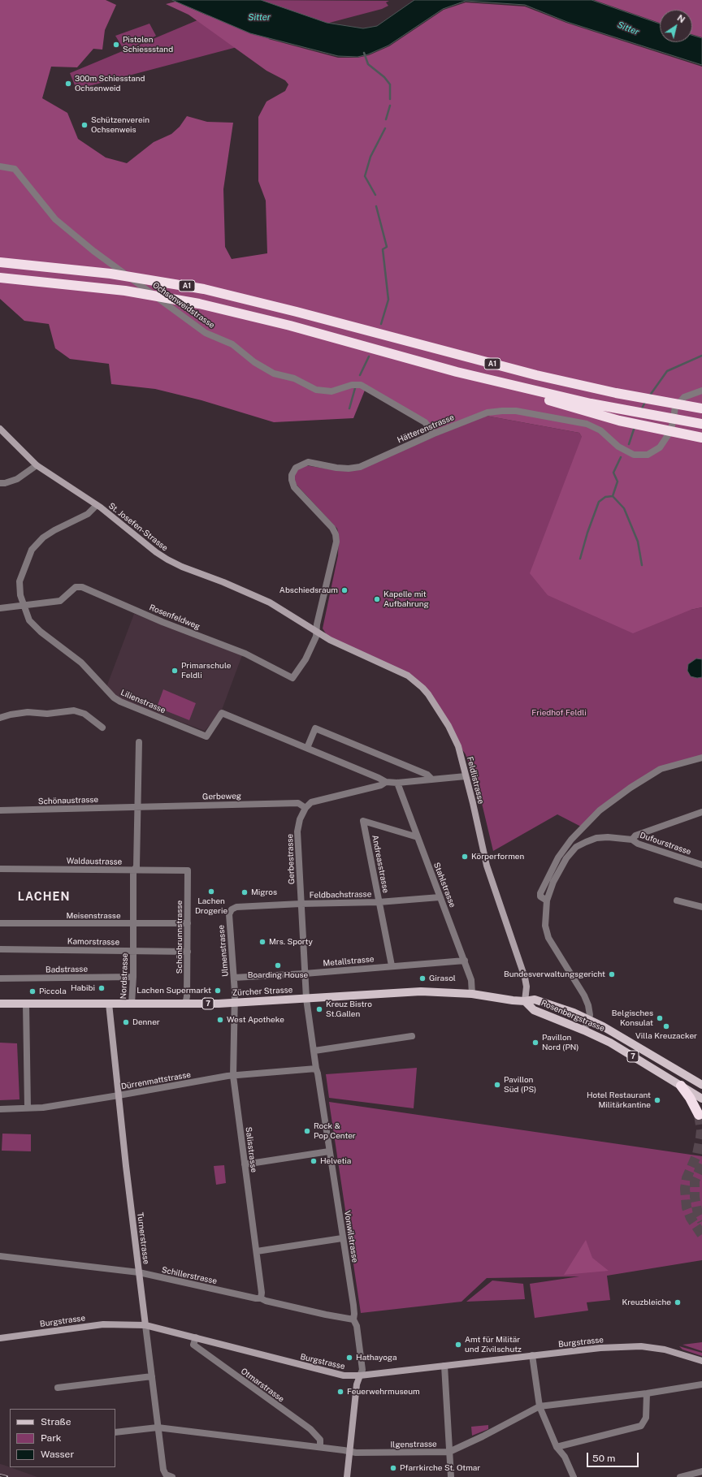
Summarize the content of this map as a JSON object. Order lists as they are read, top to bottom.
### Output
{
  "streets": {
    "highway": ["A1"],
    "main road": ["Zürcher Strasse", "7", "Rosenbergstrasse"],
    "street": [
      "Ochsenweidstrasse",
      "Hätterenstrasse",
      "St. Josefen-Strasse",
      "Rosenfeldweg",
      "Lilienstrasse",
      "Feldlistrasse",
      "Gerbeweg",
      "Schönaustrasse",
      "Dufourstrasse",
      "Gerbestrasse",
      "Waldaustrasse",
      "Andreasstrasse",
      "Stahlstrasse",
      "Feldbachstrasse",
      "Meisenstrasse",
      "Schönbrunnstrasse",
      "Kamorstrasse",
      "Ulmenstrasse",
      "Metallstrasse",
      "Badstrasse",
      "Nordstrasse",
      "Dürrenmattstrasse",
      "Salisstrasse",
      "Vonwilstrasse",
      "Turnerstrasse",
      "Schillerstrasse",
      "Burgstrasse",
      "Otmarstrasse",
      "Ilgenstrasse"
    ]
  },
  "crossings": [
    ["Ochsenweidstrasse", "Hätterenstrasse"],
    ["Hätterenstrasse", "St. Josefen-Strasse"],
    ["Hätterenstrasse", "Rosenfeldweg"],
    ["Hätterenstrasse", "Feldlistrasse"],
    ["St. Josefen-Strasse", "Rosenfeldweg"],
    ["St. Josefen-Strasse", "Lilienstrasse"],
    ["St. Josefen-Strasse", "Feldlistrasse"],
    ["Rosenfeldweg", "Lilienstrasse"],
    ["Rosenfeldweg", "Feldlistrasse"],
    ["Feldlistrasse", "Zürcher Strasse"],
    ["Feldlistrasse", "Rosenbergstrasse"],
    ["Gerbeweg", "Schönaustrasse"],
    ["Gerbeweg", "Gerbestrasse"],
    ["Gerbeweg", "Nordstrasse"],
    ["Schönaustrasse", "Nordstrasse"],
    ["Dufourstrasse", "Rosenbergstrasse"],
    ["Gerbestrasse", "Feldbachstrasse"],
    ["Gerbestrasse", "Ulmenstrasse"],
    ["Gerbestrasse", "Metallstrasse"],
    ["Gerbestrasse", "Zürcher Strasse"],
    ["Gerbestrasse", "Vonwilstrasse"],
    ["Waldaustrasse", "Schönbrunnstrasse"],
    ["Waldaustrasse", "Nordstrasse"],
    ["Andreasstrasse", "Stahlstrasse"],
    ["Andreasstrasse", "Feldbachstrasse"],
    ["Andreasstrasse", "Metallstrasse"],
    ["Stahlstrasse", "Feldbachstrasse"],
    ["Stahlstrasse", "Metallstrasse"],
    ["Stahlstrasse", "Zürcher Strasse"],
    ["Feldbachstrasse", "Ulmenstrasse"],
    ["Meisenstrasse", "Schönbrunnstrasse"],
    ["Meisenstrasse", "Nordstrasse"],
    ["Schönbrunnstrasse", "Kamorstrasse"],
    ["Schönbrunnstrasse", "Zürcher Strasse"],
    ["Kamorstrasse", "Nordstrasse"],
    ["Ulmenstrasse", "Metallstrasse"],
    ["Ulmenstrasse", "Zürcher Strasse"],
    ["Ulmenstrasse", "Salisstrasse"],
    ["Badstrasse", "Nordstrasse"],
    ["Nordstrasse", "Zürcher Strasse"],
    ["Zürcher Strasse", "Rosenbergstrasse"],
    ["Zürcher Strasse", "Salisstrasse"],
    ["Zürcher Strasse", "Vonwilstrasse"],
    ["Zürcher Strasse", "Turnerstrasse"],
    ["Dürrenmattstrasse", "Salisstrasse"],
    ["Dürrenmattstrasse", "Vonwilstrasse"],
    ["Dürrenmattstrasse", "Turnerstrasse"],
    ["Salisstrasse", "Schillerstrasse"],
    ["Vonwilstrasse", "Schillerstrasse"],
    ["Vonwilstrasse", "Burgstrasse"],
    ["Vonwilstrasse", "Ilgenstrasse"],
    ["Turnerstrasse", "Schillerstrasse"],
    ["Turnerstrasse", "Burgstrasse"],
    ["Turnerstrasse", "Ilgenstrasse"],
    ["Burgstrasse", "Otmarstrasse"],
    ["Otmarstrasse", "Ilgenstrasse"]
  ],
  "districts": ["LACHEN"],
  "water": ["Sitter"],
  "parks": ["Friedhof Feldli"],
  "places": [
    "Pistolen Schiessstand",
    "300m Schiesstand Ochsenweid",
    "Schützenverein Ochsenweis",
    "Abschiedsraum",
    "Kapelle mit Aufbahrung",
    "Primarschule Feldli",
    "Körperformen",
    "Lachen Drogerie",
    "Migros",
    "Mrs. Sporty",
    "Boarding House",
    "Bundesverwaltungsgericht",
    "Girasol",
    "Habibi",
    "Lachen Supermarkt",
    "Piccola",
    "Kreuz Bistro St.Gallen",
    "Belgisches Konsulat",
    "West Apotheke",
    "Denner",
    "Villa Kreuzacker",
    "Pavillon Nord (PN)",
    "Pavillon Süd (PS)",
    "Hotel Restaurant Militärkantine",
    "Rock & Pop Center",
    "Helvetia",
    "Kreuzbleiche",
    "Amt für Militär und Zivilschutz",
    "Hathayoga",
    "Feuerwehrmuseum",
    "Pfarrkirche St. Otmar"
  ],
  "legend": ["Straße", "Park", "Wasser"],
  "scale_bar": "50 m",
  "north": "top right"
}
